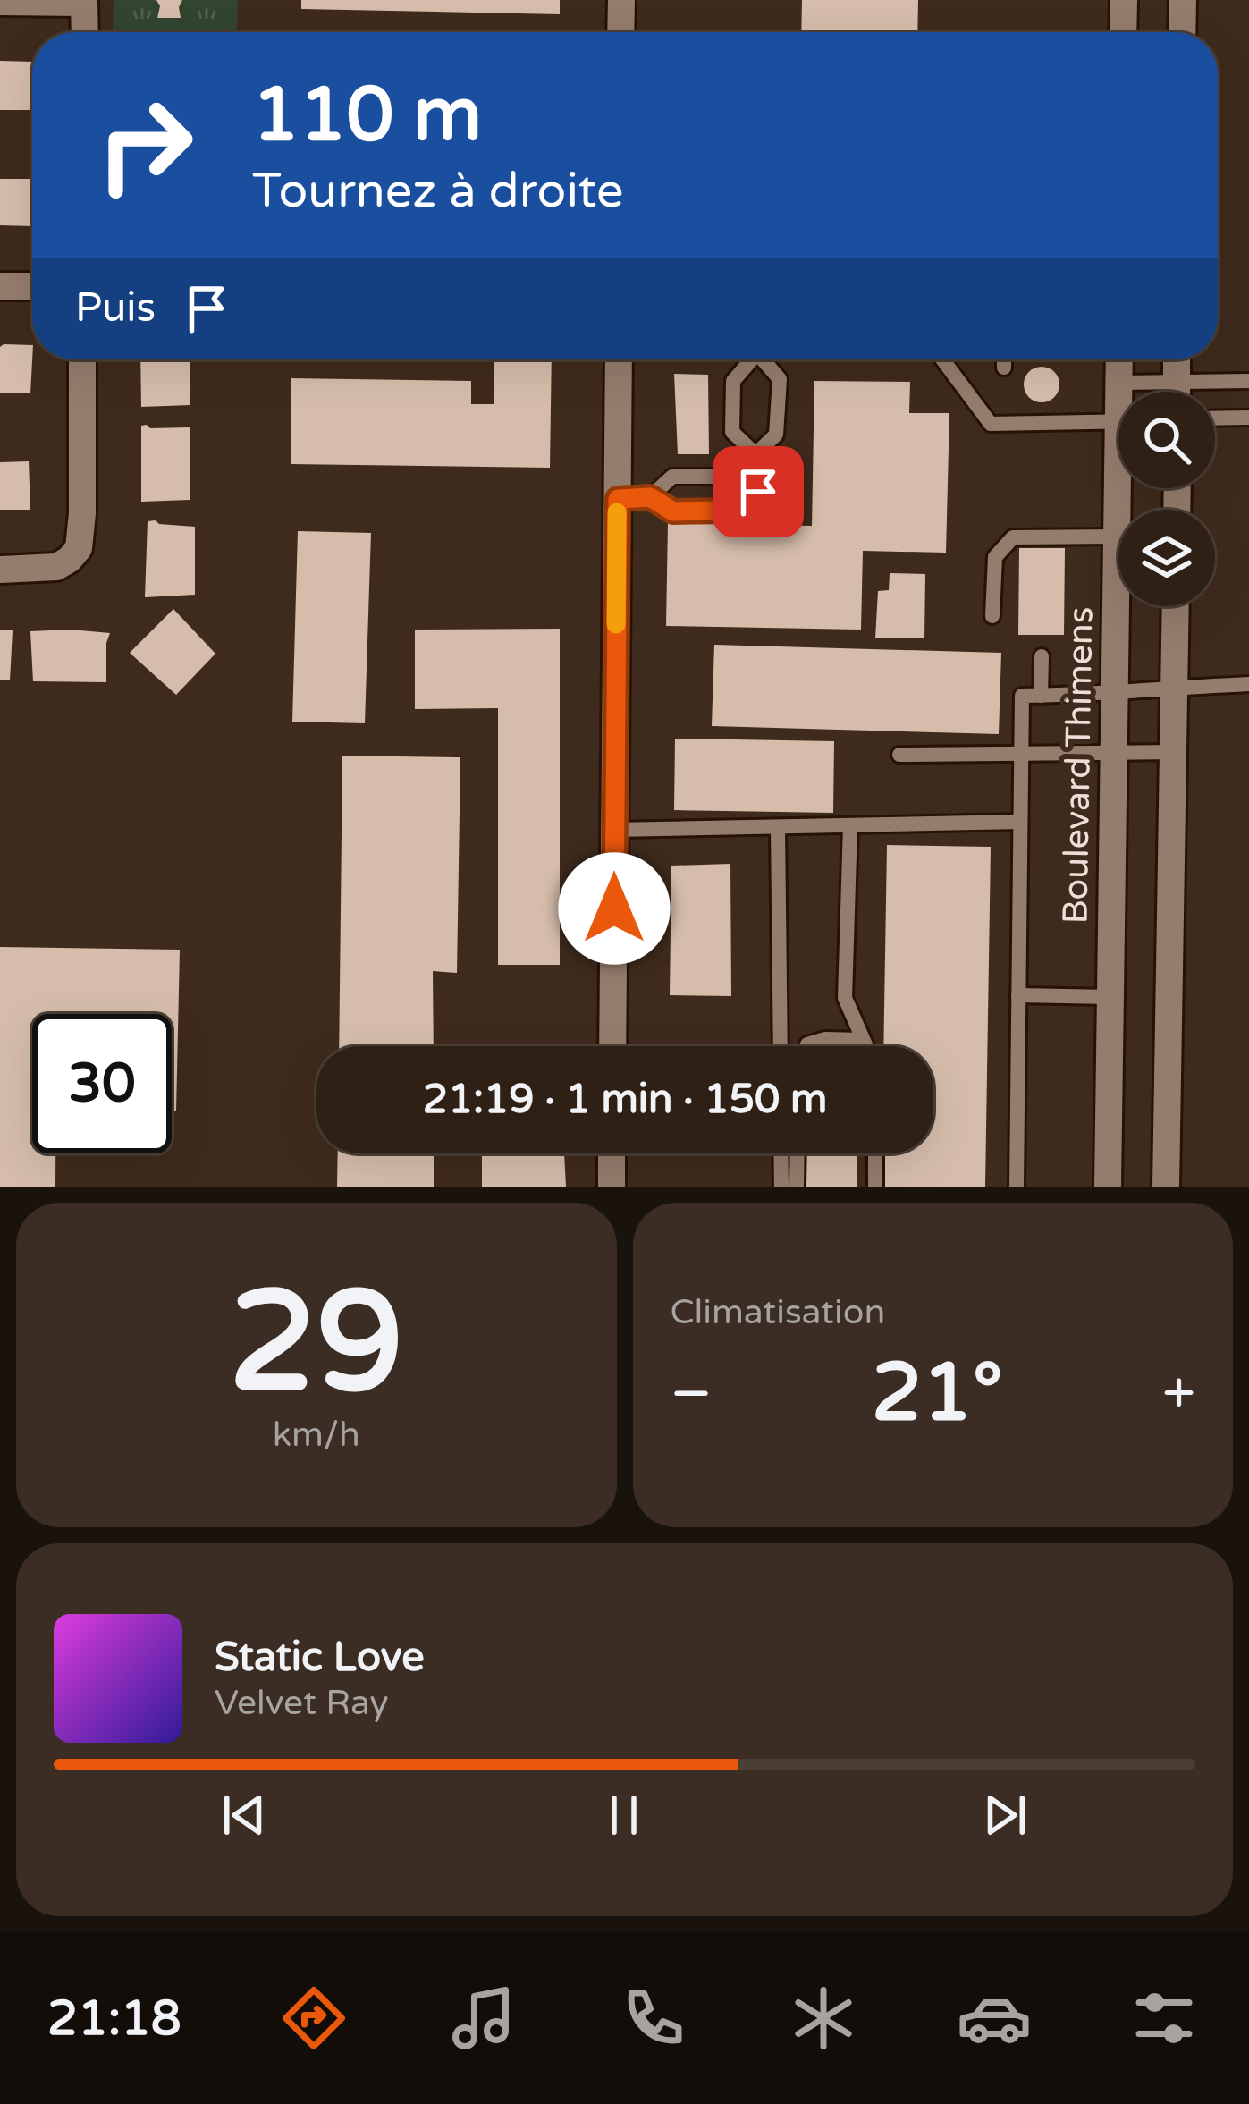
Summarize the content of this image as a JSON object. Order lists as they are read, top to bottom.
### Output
{
  "streets": {
    "street": ["Boulevard Thimens"]
  },
  "page": {
    "turn": ["110 m", "Tournez à droite"],
    "then": "Puis",
    "limit": "30",
    "trip": "21:19 · 1 min · 150 m",
    "tile": [
      ["29", "km/h"],
      "Climatisation"
    ],
    "heat": ["−", "21°", "+"],
    "song": ["Static Love", "Velvet Ray"],
    "tabs": "21:18"
  }
}
